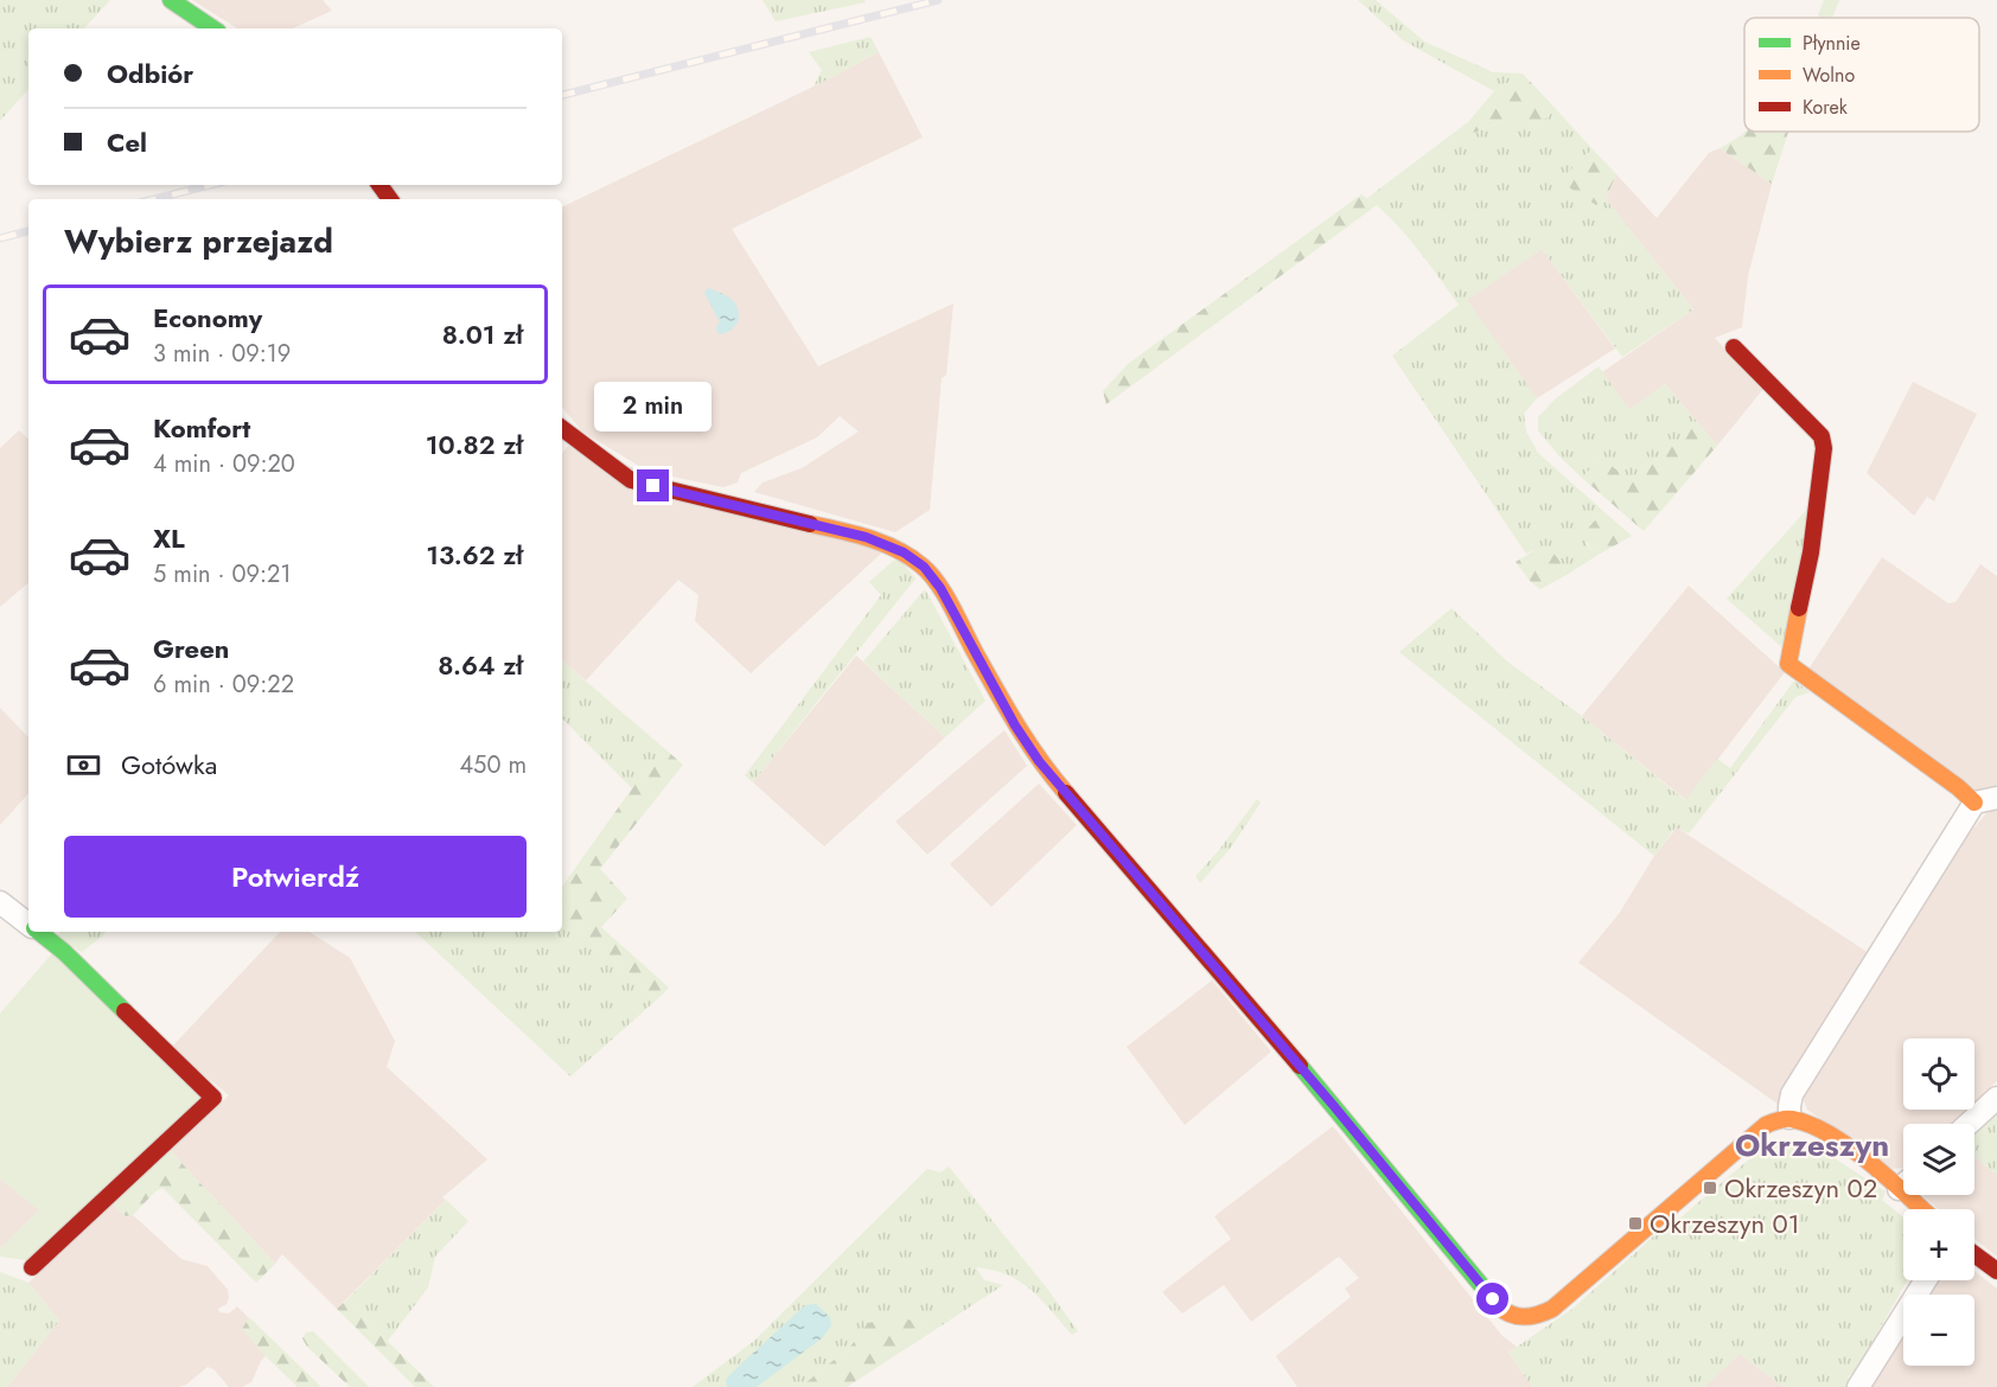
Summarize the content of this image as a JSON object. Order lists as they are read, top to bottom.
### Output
{
  "districts": ["Okrzeszyn"],
  "places": {
    "transit": ["Okrzeszyn 02", "Okrzeszyn 01"]
  },
  "legend": ["Płynnie", "Wolno", "Korek"],
  "page": {
    "banner": ["Odbiór", "Cel"],
    "heading": "Wybierz przejazd",
    "list": [
      {
        "name": "Economy",
        "note": "3 min · 09:19",
        "value": "8.01 zł"
      },
      {
        "name": "Komfort",
        "note": "4 min · 09:20",
        "value": "10.82 zł"
      },
      {
        "name": "XL",
        "note": "5 min · 09:21",
        "value": "13.62 zł"
      },
      {
        "name": "Green",
        "note": "6 min · 09:22",
        "value": "8.64 zł"
      }
    ],
    "bubble": "2 min",
    "pay": ["Gotówka", "450 m"],
    "buttons": "Potwierdź",
    "map_buttons": ["+", "−"]
  }
}
